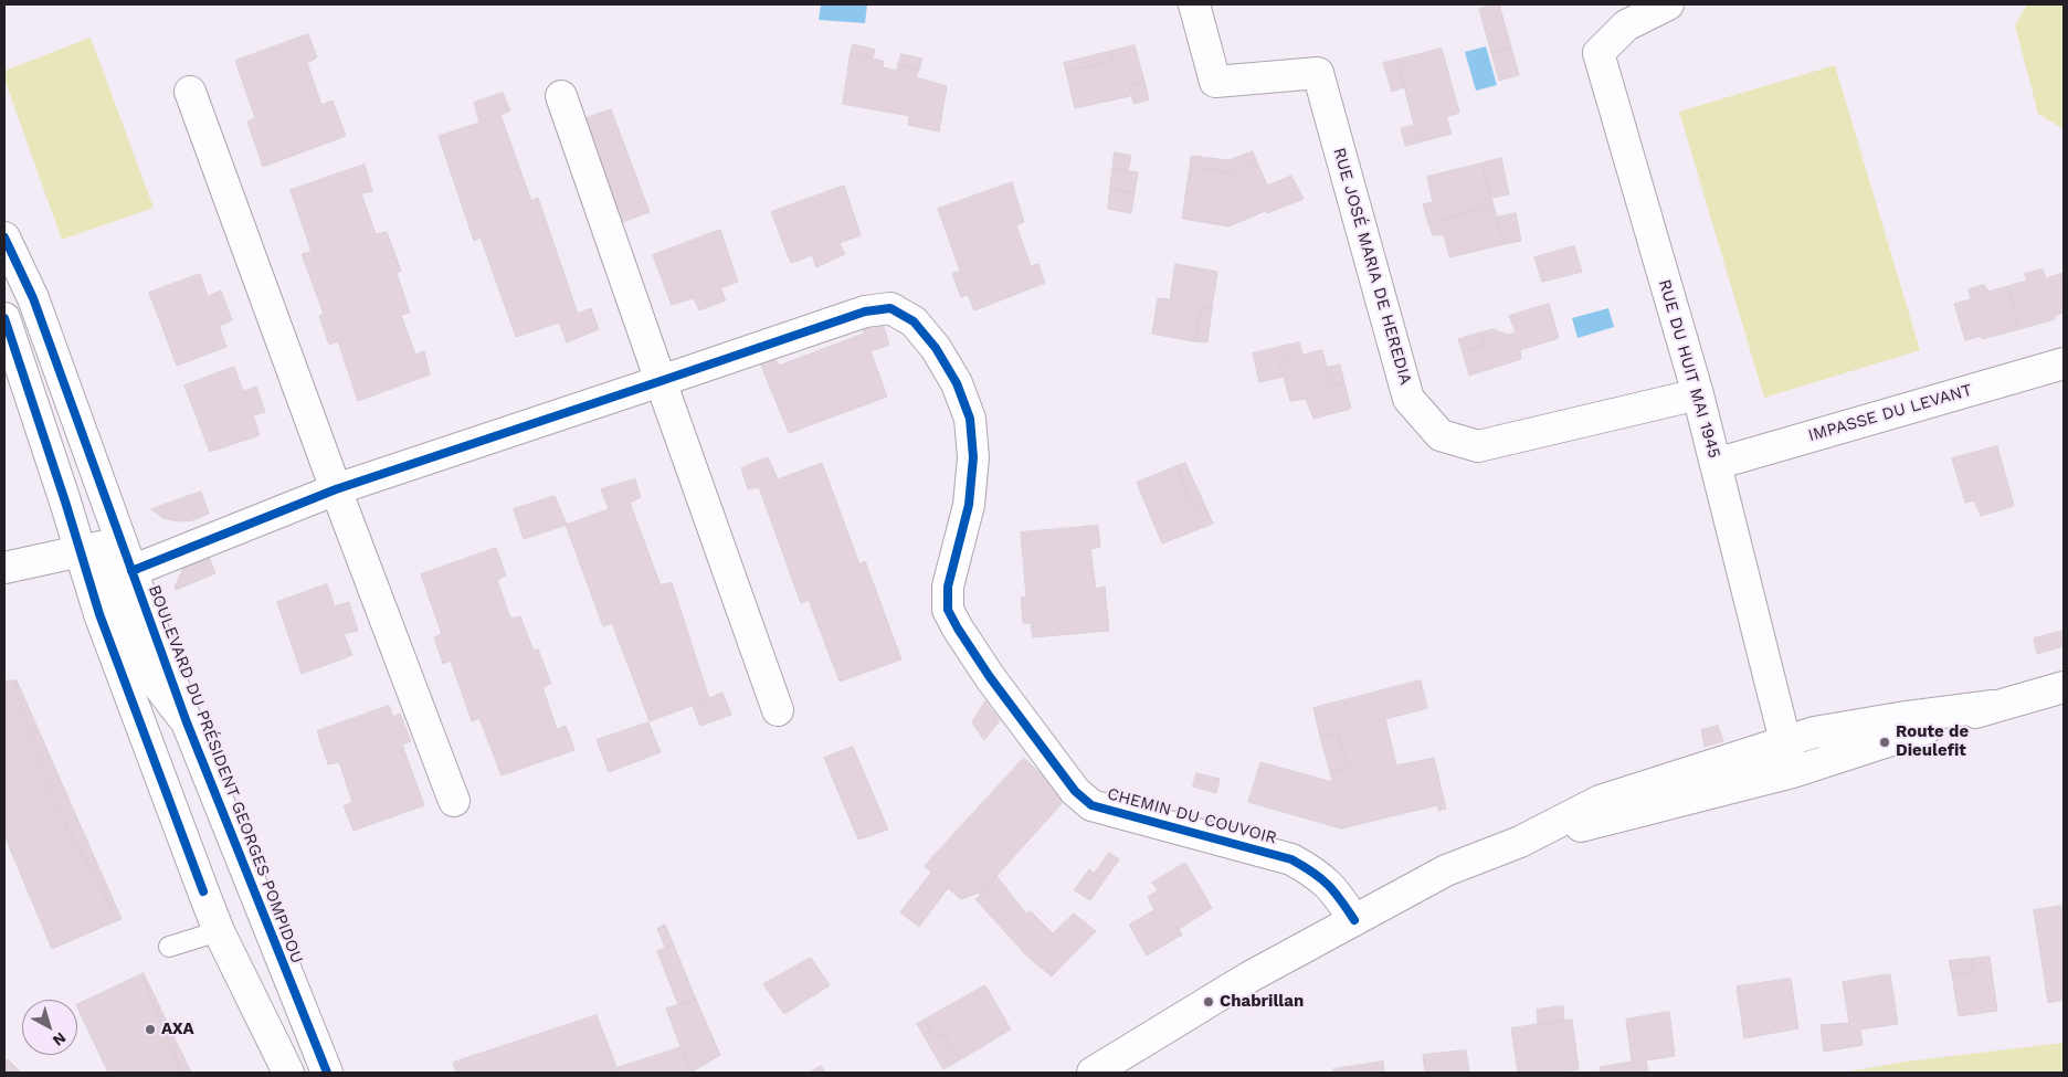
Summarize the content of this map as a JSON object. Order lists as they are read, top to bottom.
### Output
{
  "streets": {
    "street": [
      "RUE JOSÉ MARIA DE HEREDIA",
      "RUE DU HUIT MAI 1945",
      "IMPASSE DU LEVANT",
      "BOULEVARD DU PRÉSIDENT GEORGES POMPIDOU",
      "CHEMIN DU COUVOIR"
    ]
  },
  "crossings": [
    ["RUE JOSÉ MARIA DE HEREDIA", "RUE DU HUIT MAI 1945"],
    ["RUE DU HUIT MAI 1945", "IMPASSE DU LEVANT"],
    ["BOULEVARD DU PRÉSIDENT GEORGES POMPIDOU", "CHEMIN DU COUVOIR"]
  ],
  "places": ["Route de Dieulefit", "Chabrillan", "AXA"],
  "north": "bottom right"
}
